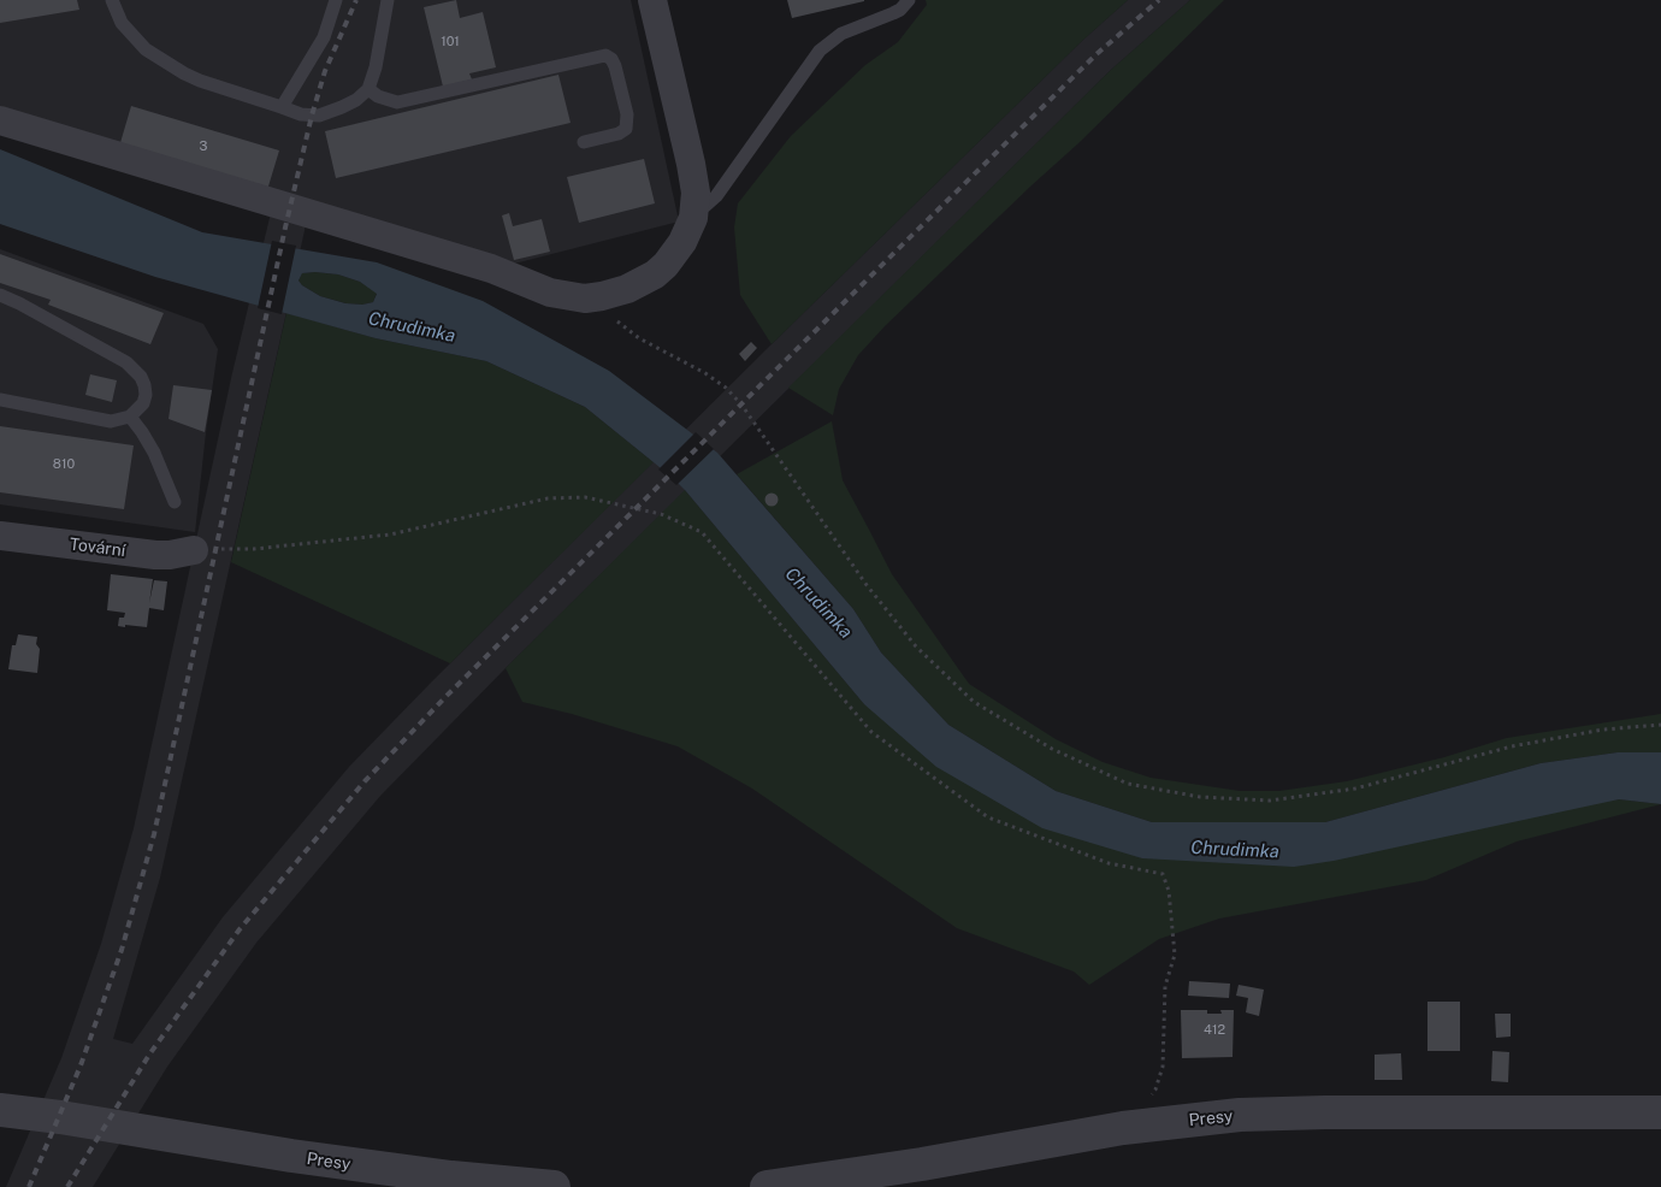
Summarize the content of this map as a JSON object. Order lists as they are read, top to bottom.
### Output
{
  "streets": {
    "street": ["Tovární", "Presy"]
  },
  "water": ["Chrudimka"],
  "house_numbers": [
    "101",
    "3",
    "810",
    "412"
  ]
}
